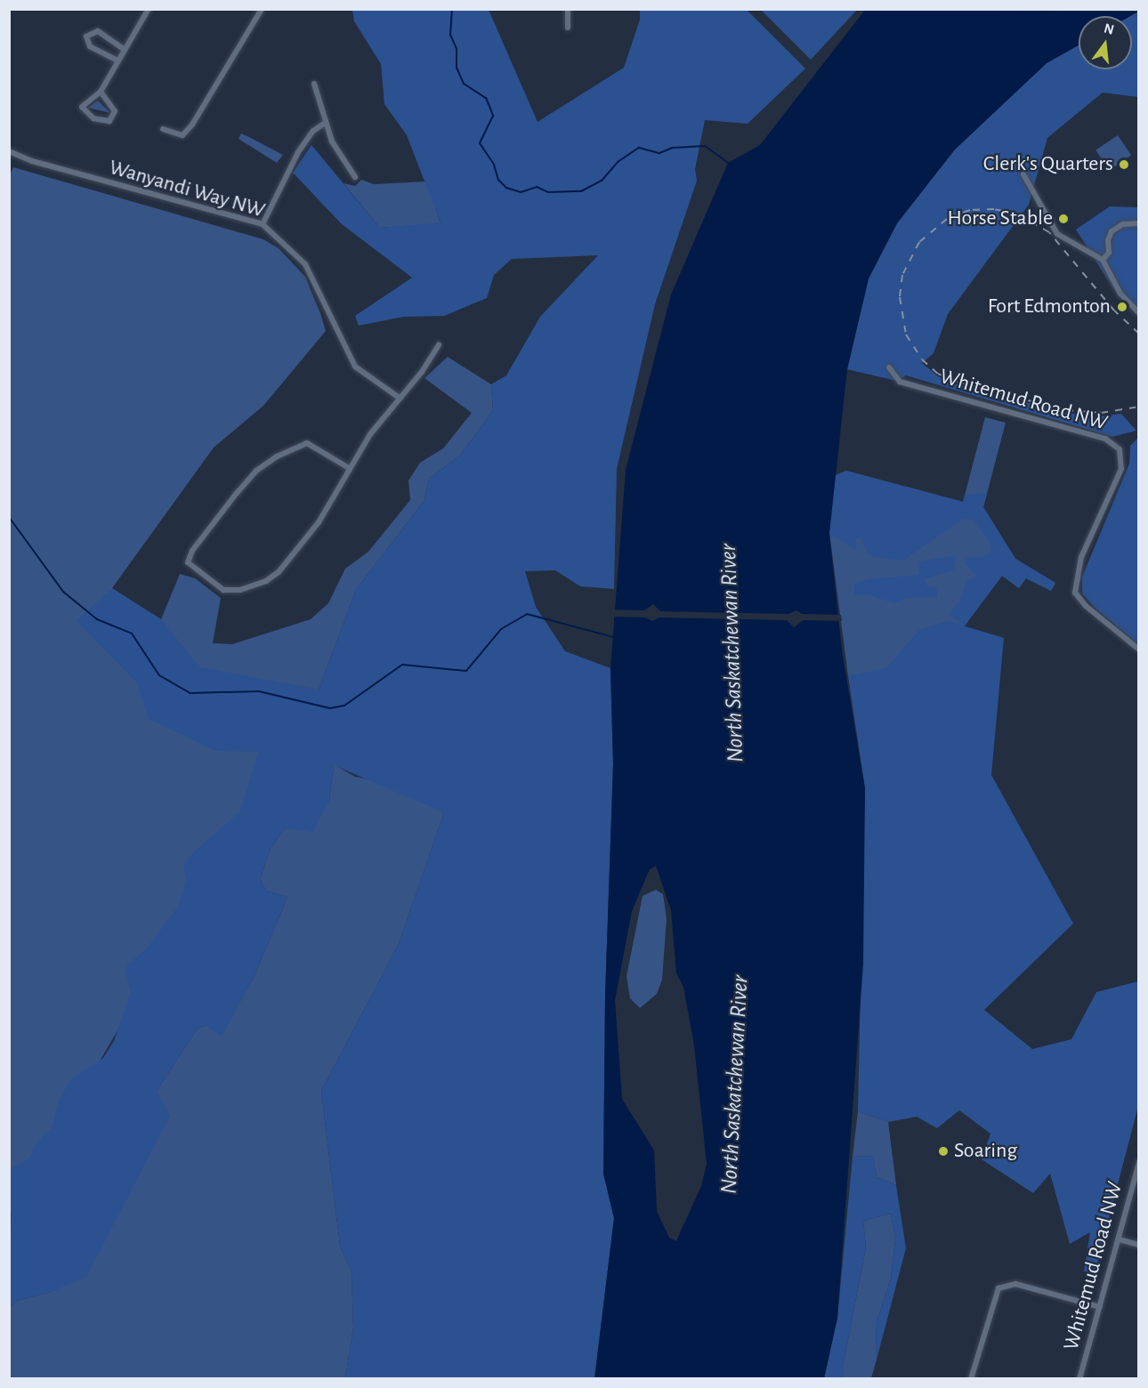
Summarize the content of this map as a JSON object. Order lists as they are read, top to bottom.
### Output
{
  "streets": {
    "street": ["Wanyandi Way NW", "Whitemud Road NW"]
  },
  "water": ["North Saskatchewan River"],
  "places": [
    "Clerk's Quarters",
    "Horse Stable",
    "Fort Edmonton",
    "Soaring"
  ],
  "north": "top"
}
